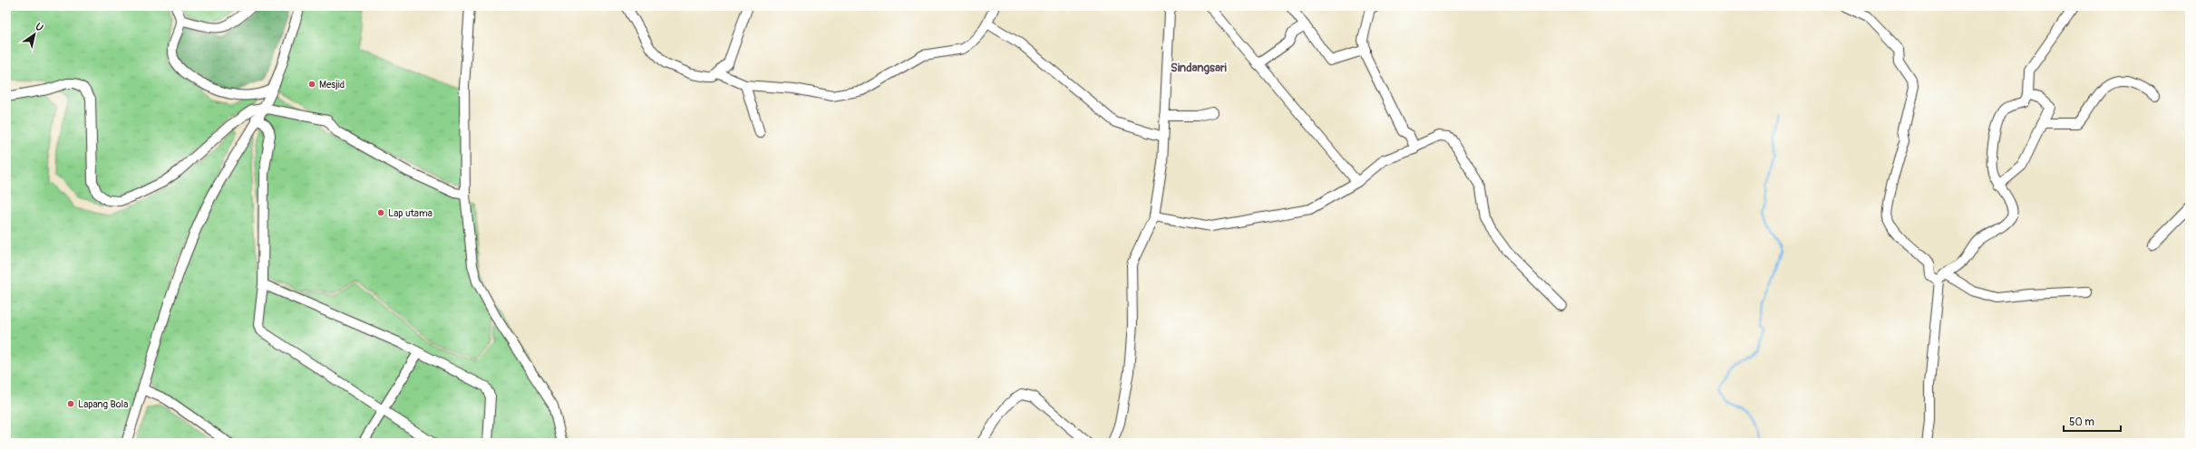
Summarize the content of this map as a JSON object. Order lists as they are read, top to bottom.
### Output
{
  "districts": ["Sindangsari"],
  "places": ["Mesjid", "Lap utama", "Lapang Bola"],
  "scale_bar": "50 m",
  "north": "top right"
}
